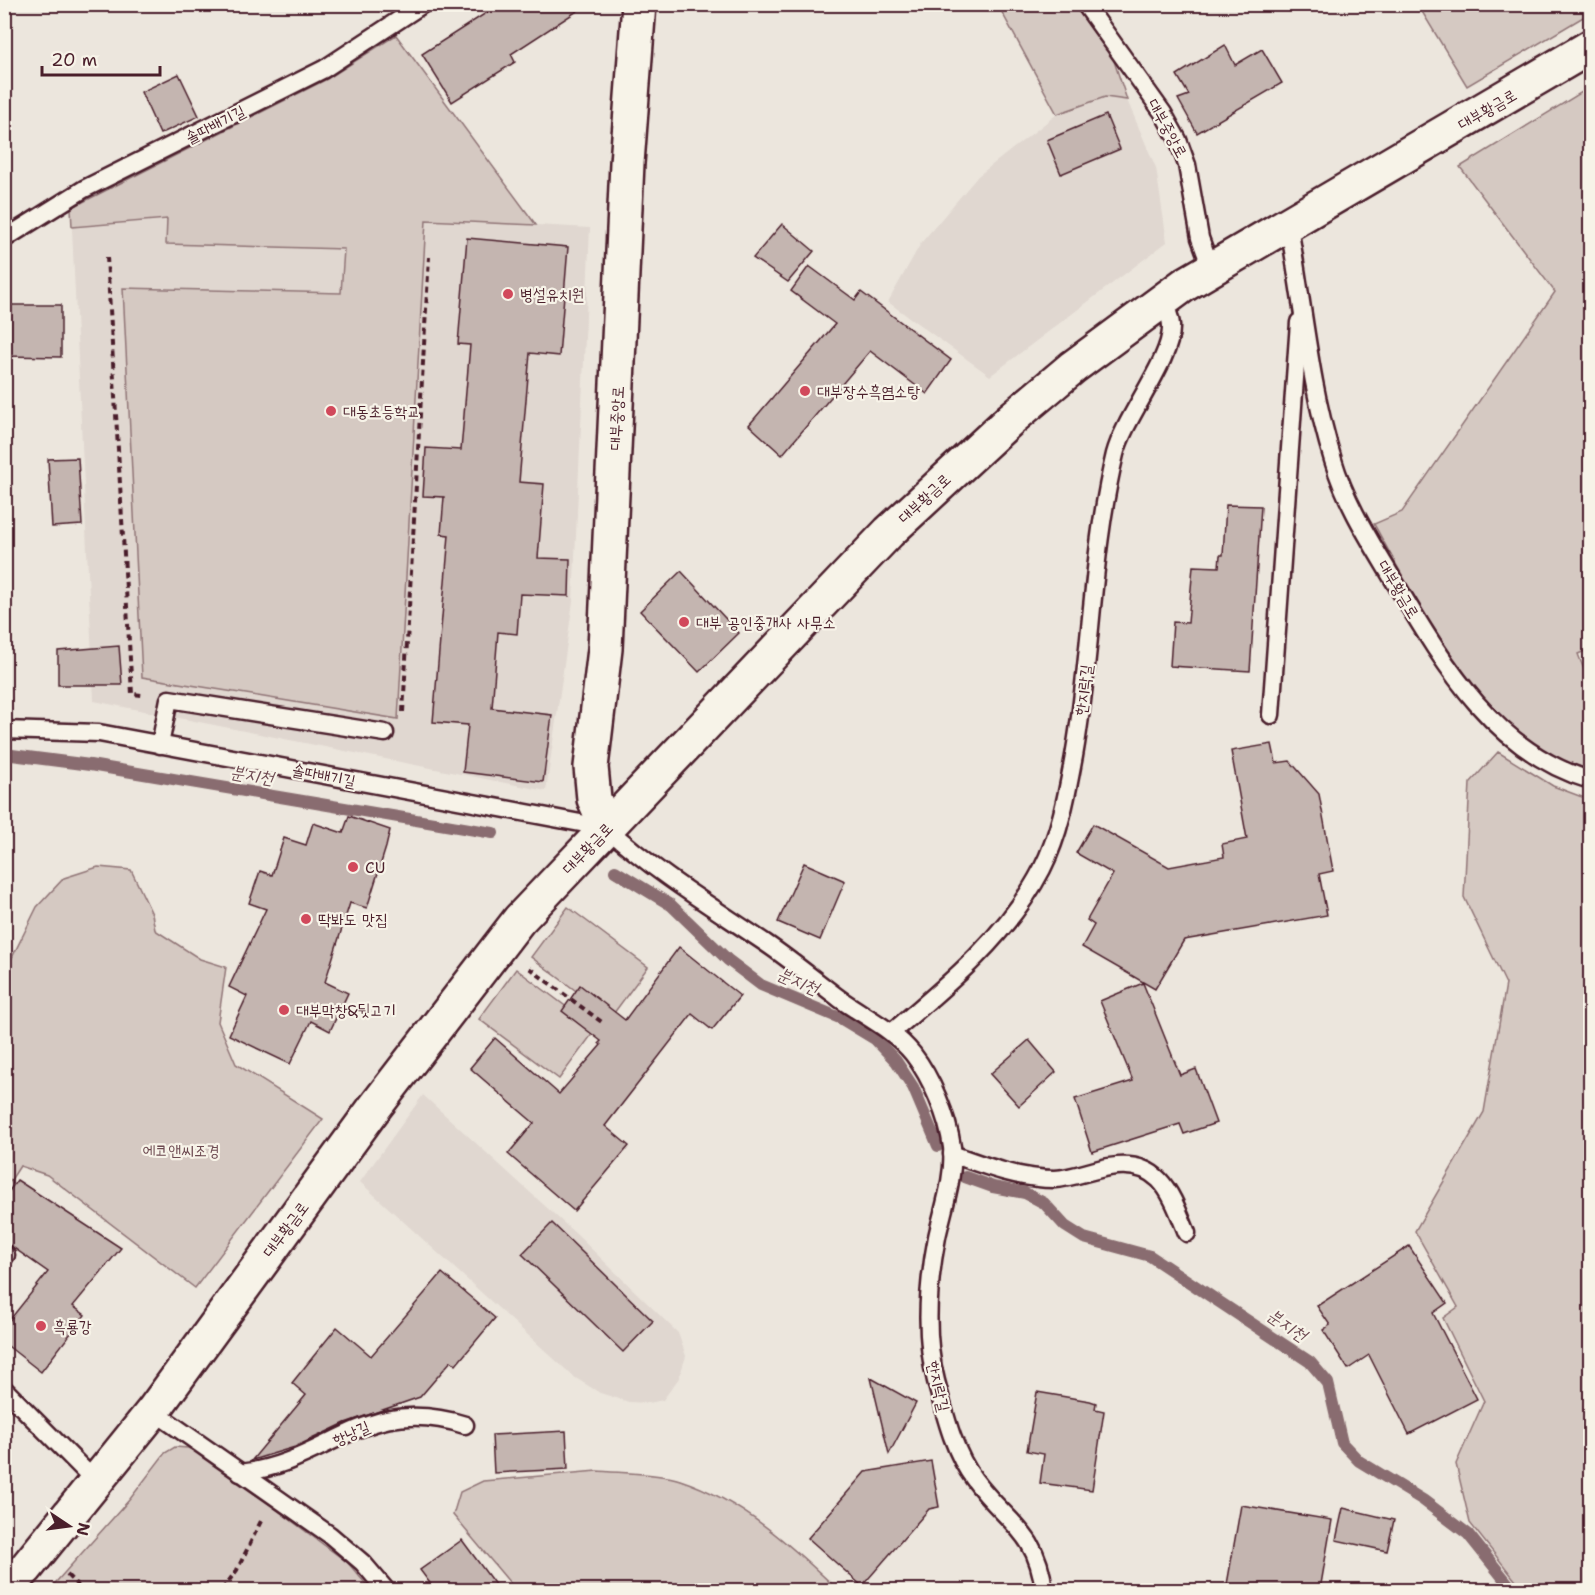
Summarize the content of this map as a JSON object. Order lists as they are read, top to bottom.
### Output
{
  "streets": {
    "main road": ["대부황금로", "대부중앙로"],
    "lane": ["솔따배기길", "한지락길", "항낭길"]
  },
  "crossings": [
    ["대부황금로", "솔따배기길"],
    ["대부황금로", "대부중앙로"],
    ["대부황금로", "한지락길"],
    ["솔따배기길", "대부중앙로"],
    ["솔따배기길", "한지락길"],
    ["대부중앙로", "한지락길"]
  ],
  "water": ["분지천"],
  "parks": ["에코앤씨조경"],
  "places": [
    "병설유치원",
    "대부장수흑염소탕",
    "대동초등학교",
    "대부 공인중개사 사무소",
    "CU",
    "딱봐도 맛집",
    "대부막창&뒷고기",
    "흑룡강"
  ],
  "scale_bar": "20 m",
  "north": "right"
}
